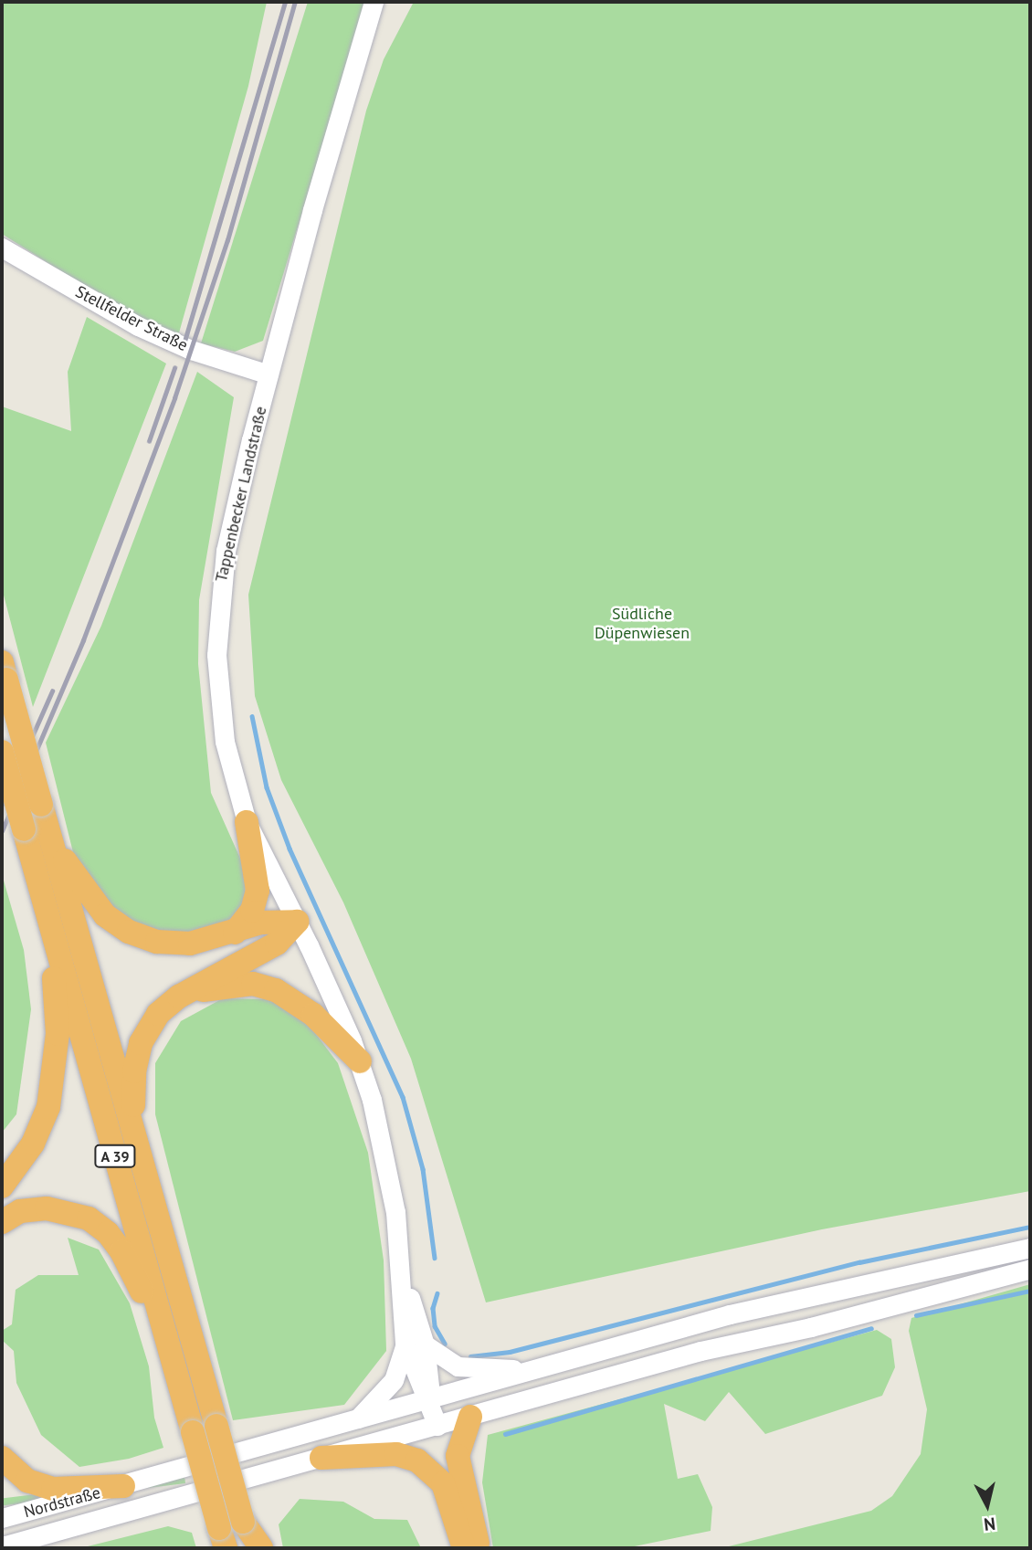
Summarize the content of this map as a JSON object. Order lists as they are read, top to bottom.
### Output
{
  "streets": {
    "highway": ["A 39"],
    "street": ["Stellfelder Straße", "Tappenbecker Landstraße", "Nordstraße"]
  },
  "crossings": [
    ["Stellfelder Straße", "Tappenbecker Landstraße"],
    ["Tappenbecker Landstraße", "Nordstraße"]
  ],
  "parks": ["Südliche Düpenwiesen"],
  "north": "bottom"
}
